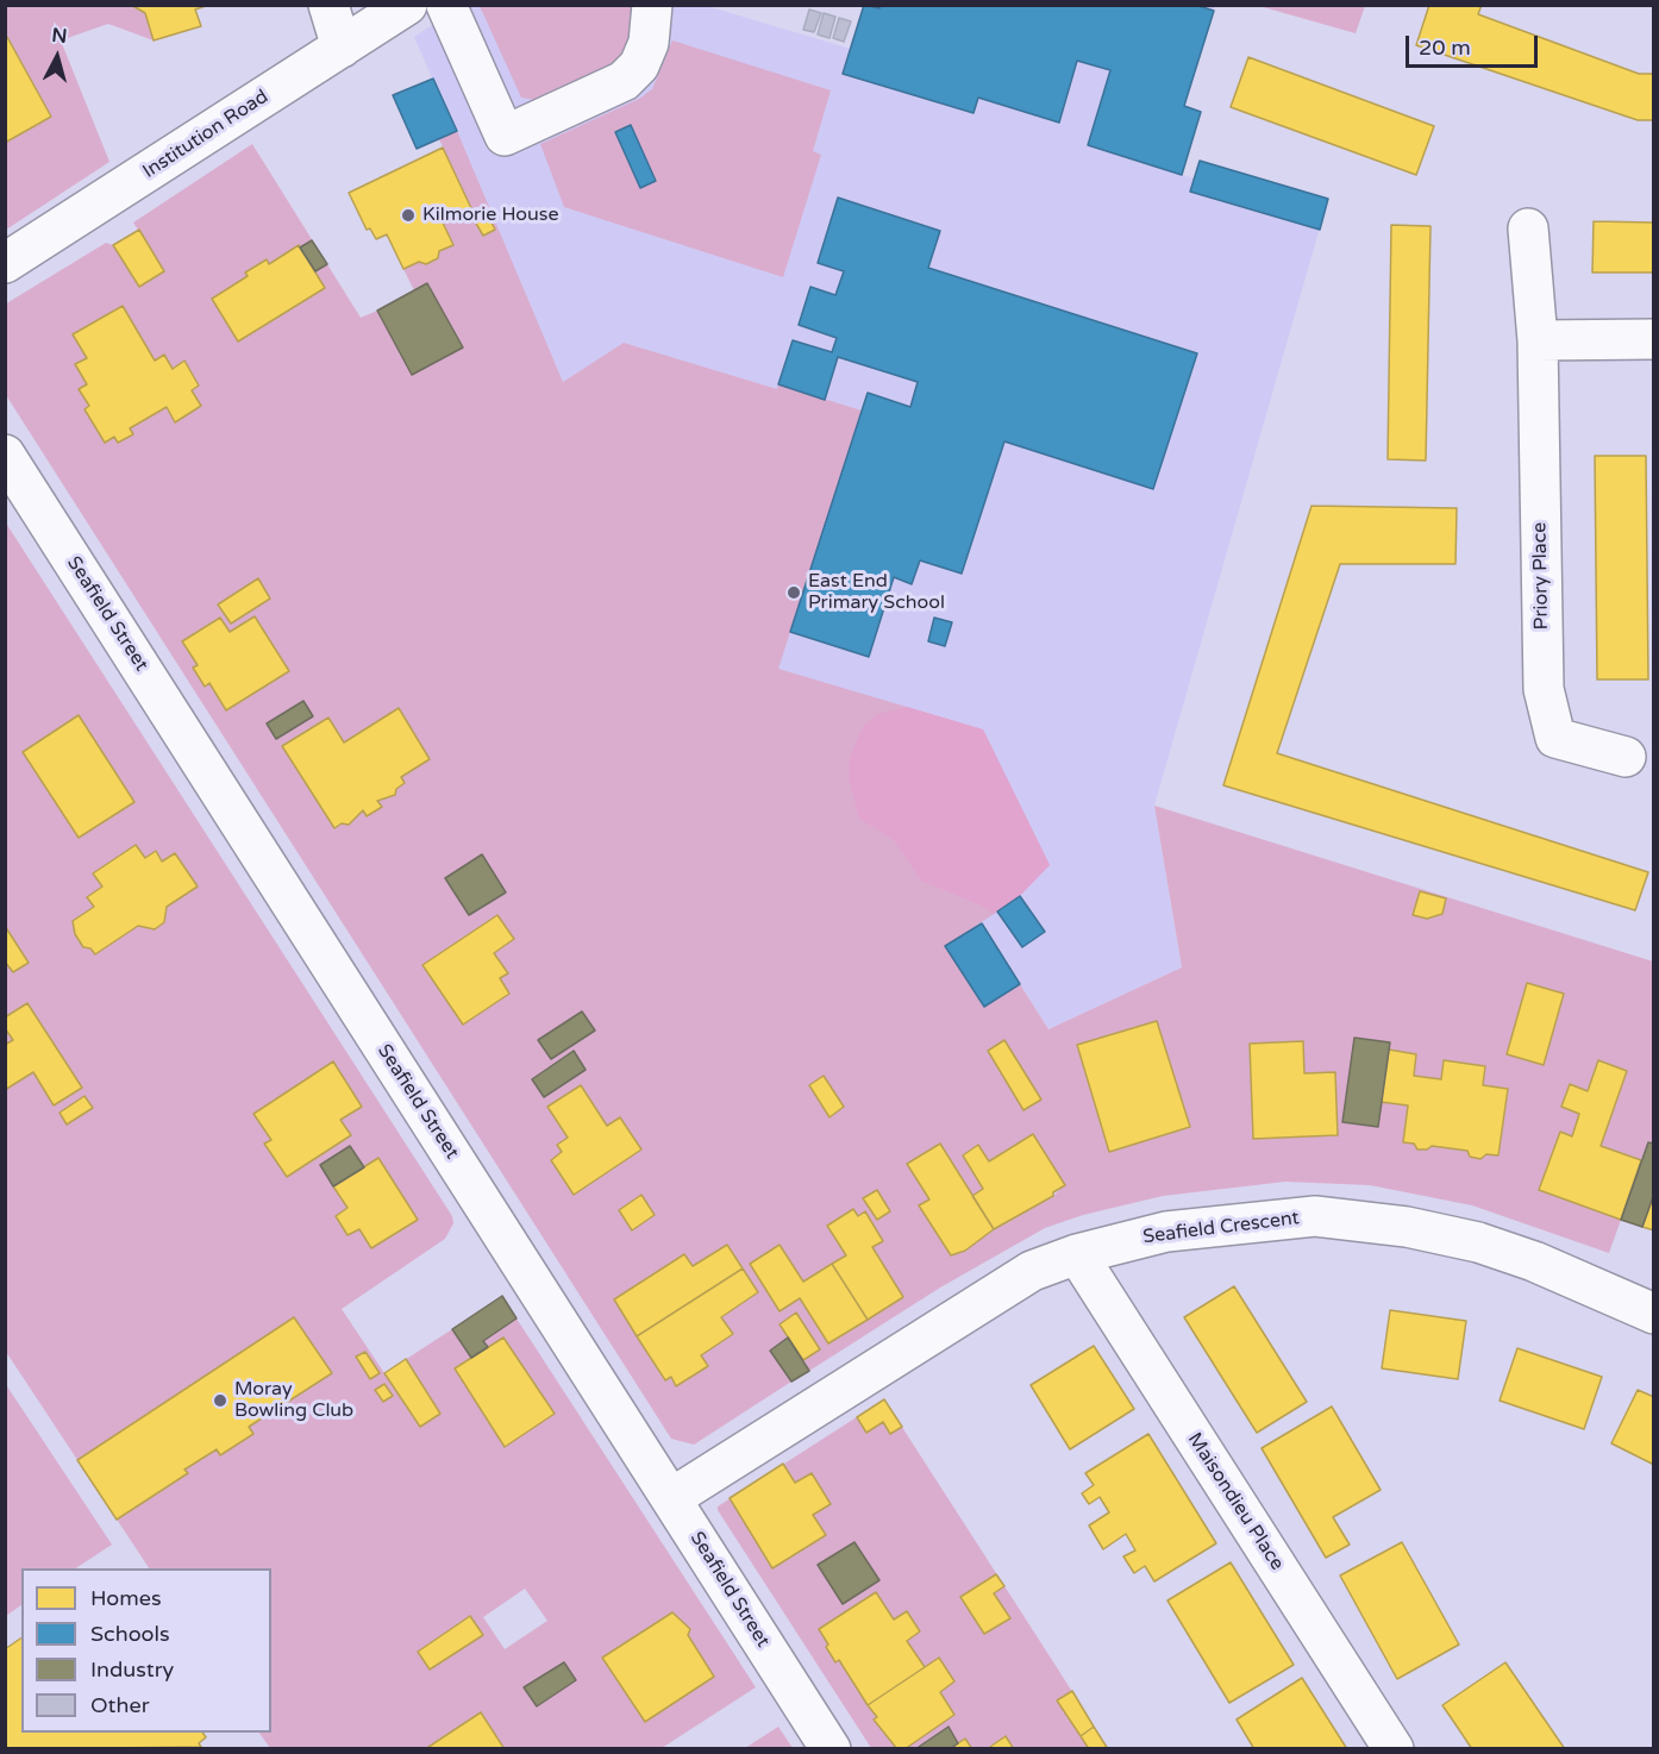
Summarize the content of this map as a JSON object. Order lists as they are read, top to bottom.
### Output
{
  "streets": {
    "street": [
      "Institution Road",
      "Priory Place",
      "Seafield Street",
      "Seafield Crescent",
      "Maisondieu Place"
    ]
  },
  "crossings": [
    ["Seafield Street", "Seafield Crescent"],
    ["Seafield Crescent", "Maisondieu Place"]
  ],
  "places": ["Kilmorie House", "East End Primary School", "Moray Bowling Club"],
  "legend": [
    "Homes",
    "Schools",
    "Industry",
    "Other"
  ],
  "scale_bar": "20 m",
  "north": "top"
}
